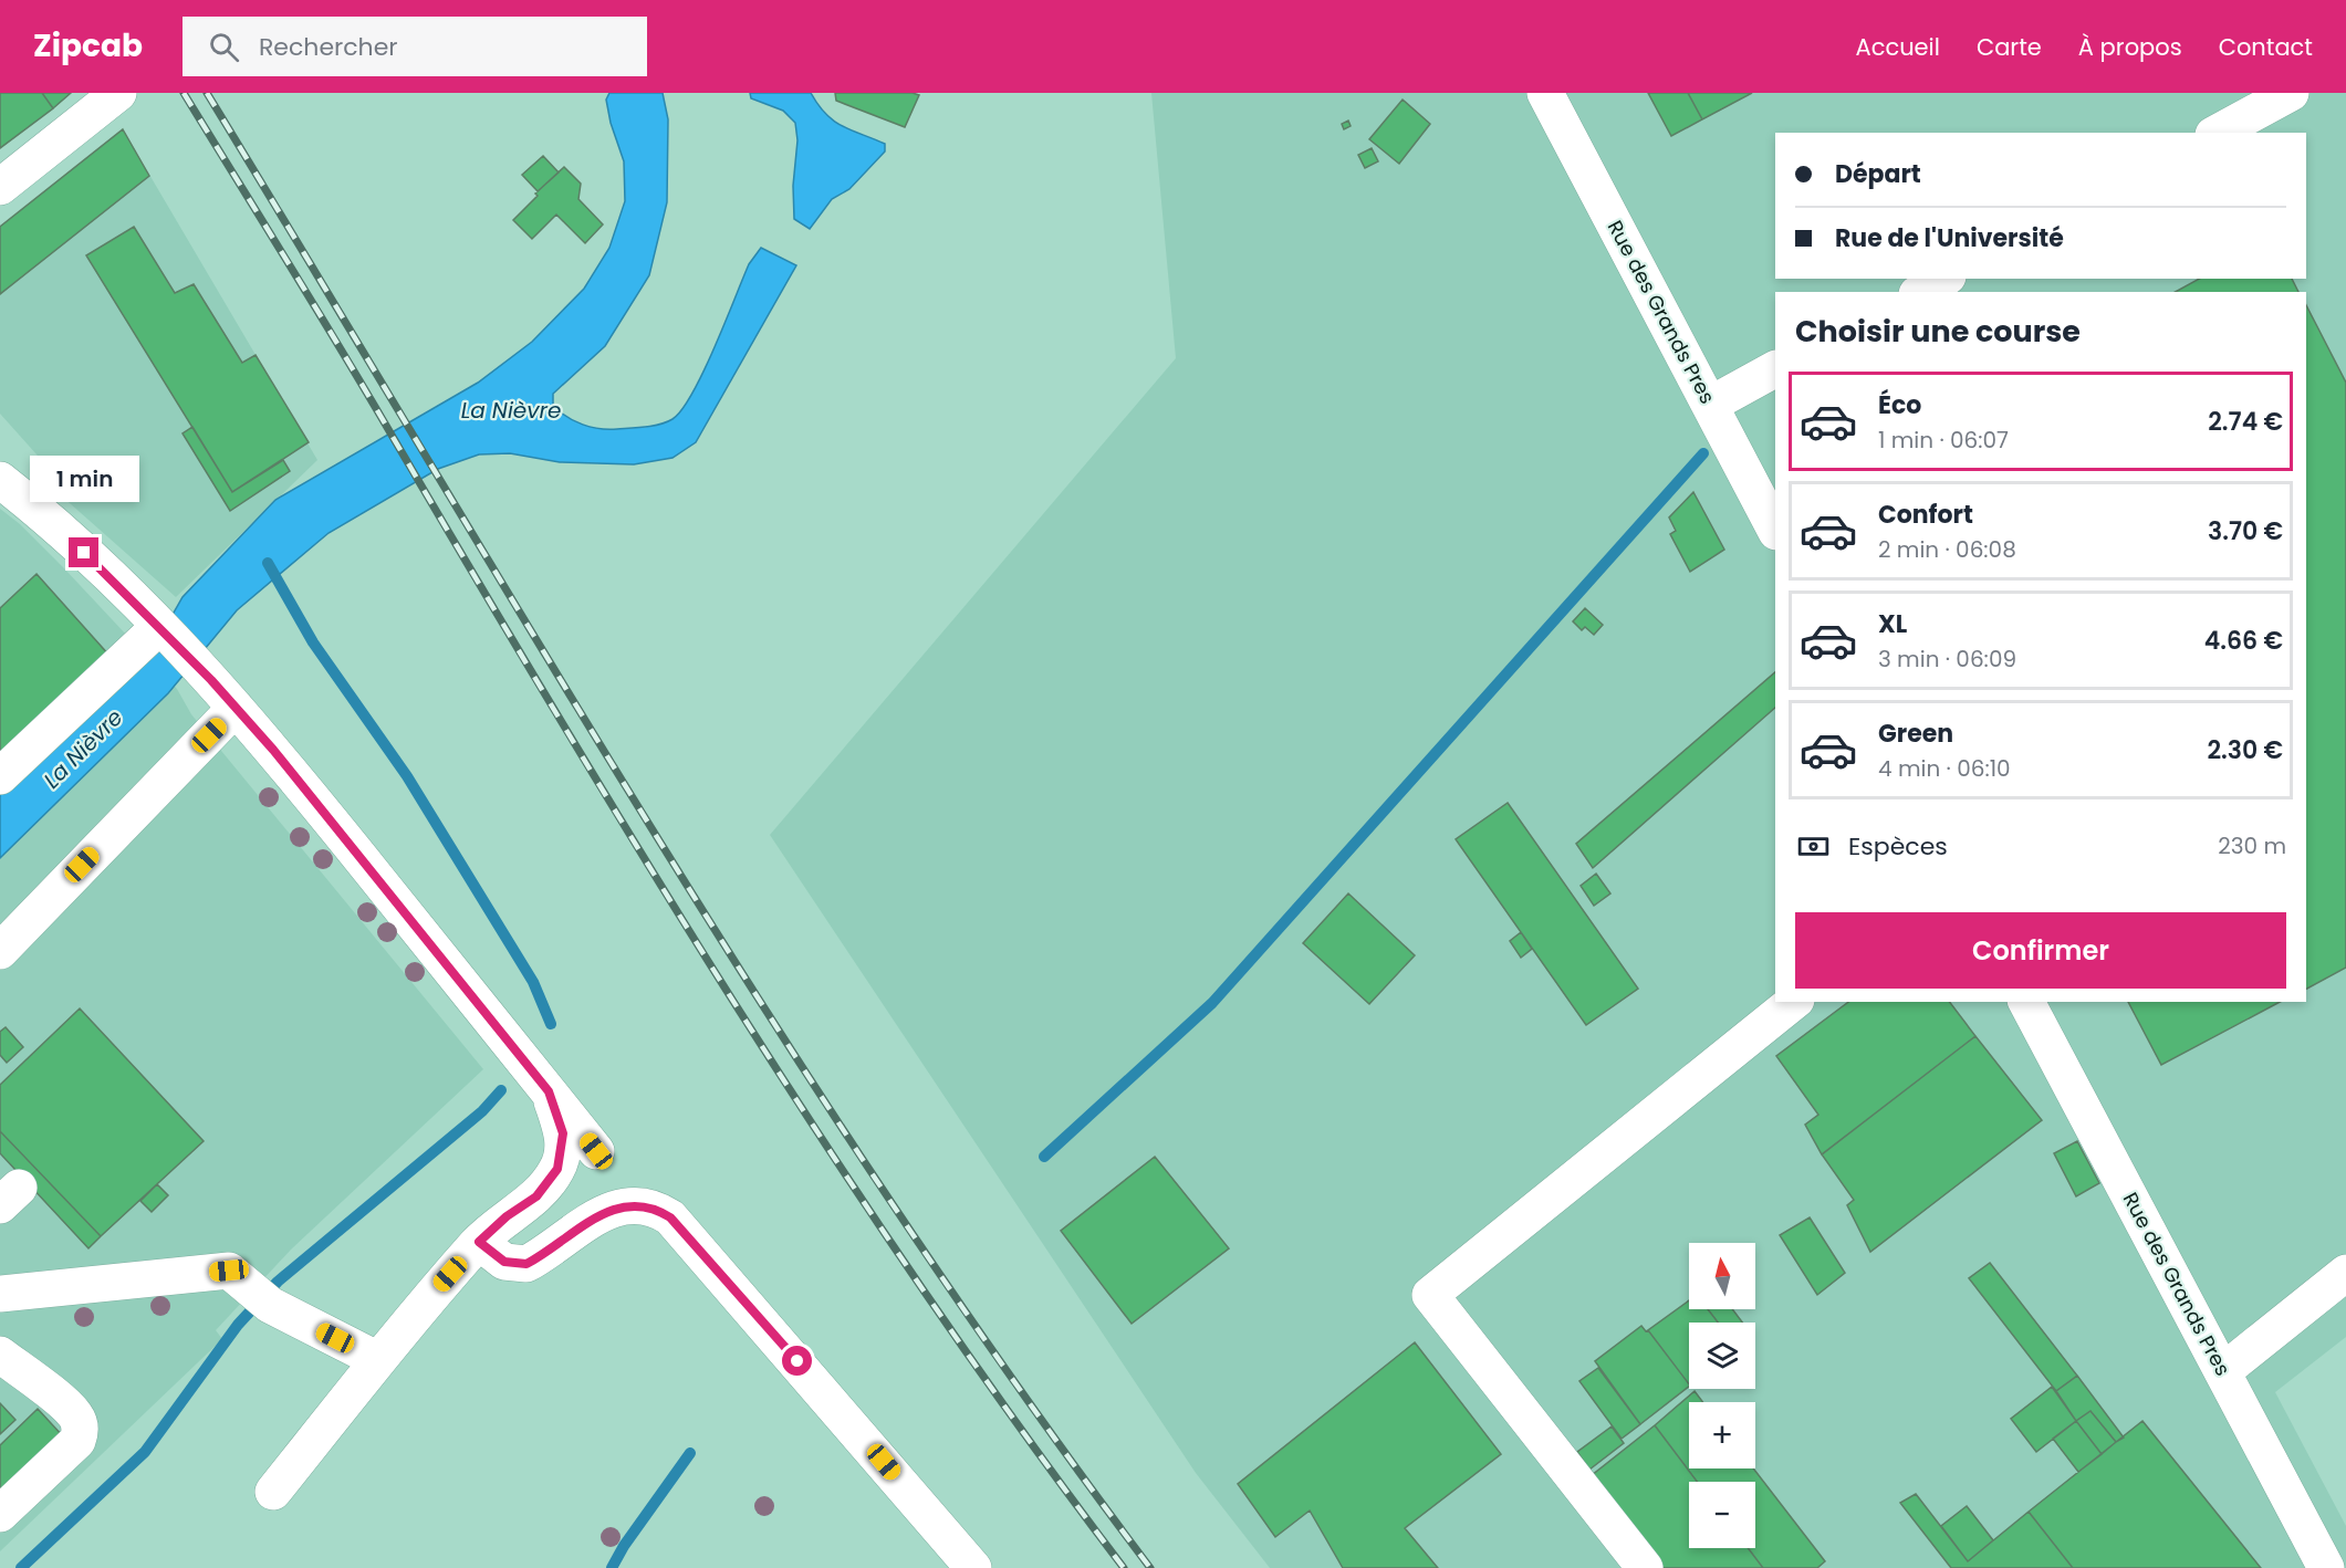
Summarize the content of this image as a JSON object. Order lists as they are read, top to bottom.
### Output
{
  "streets": {
    "street": ["Rue des Grands Pres"]
  },
  "water": ["La Nièvre"],
  "north": "top",
  "page": {
    "header": "Zipcab",
    "search": "Rechercher",
    "nav": [
      "Accueil",
      "Carte",
      "À propos",
      "Contact"
    ],
    "banner": ["Départ", "Rue de l'Université"],
    "heading": "Choisir une course",
    "list": [
      {
        "name": "Éco",
        "note": "1 min · 06:07",
        "value": "2.74 €"
      },
      {
        "name": "Confort",
        "note": "2 min · 06:08",
        "value": "3.70 €"
      },
      {
        "name": "XL",
        "note": "3 min · 06:09",
        "value": "4.66 €"
      },
      {
        "name": "Green",
        "note": "4 min · 06:10",
        "value": "2.30 €"
      }
    ],
    "bubble": "1 min",
    "pay": ["Espèces", "230 m"],
    "buttons": "Confirmer",
    "map_buttons": ["+", "−"]
  }
}
